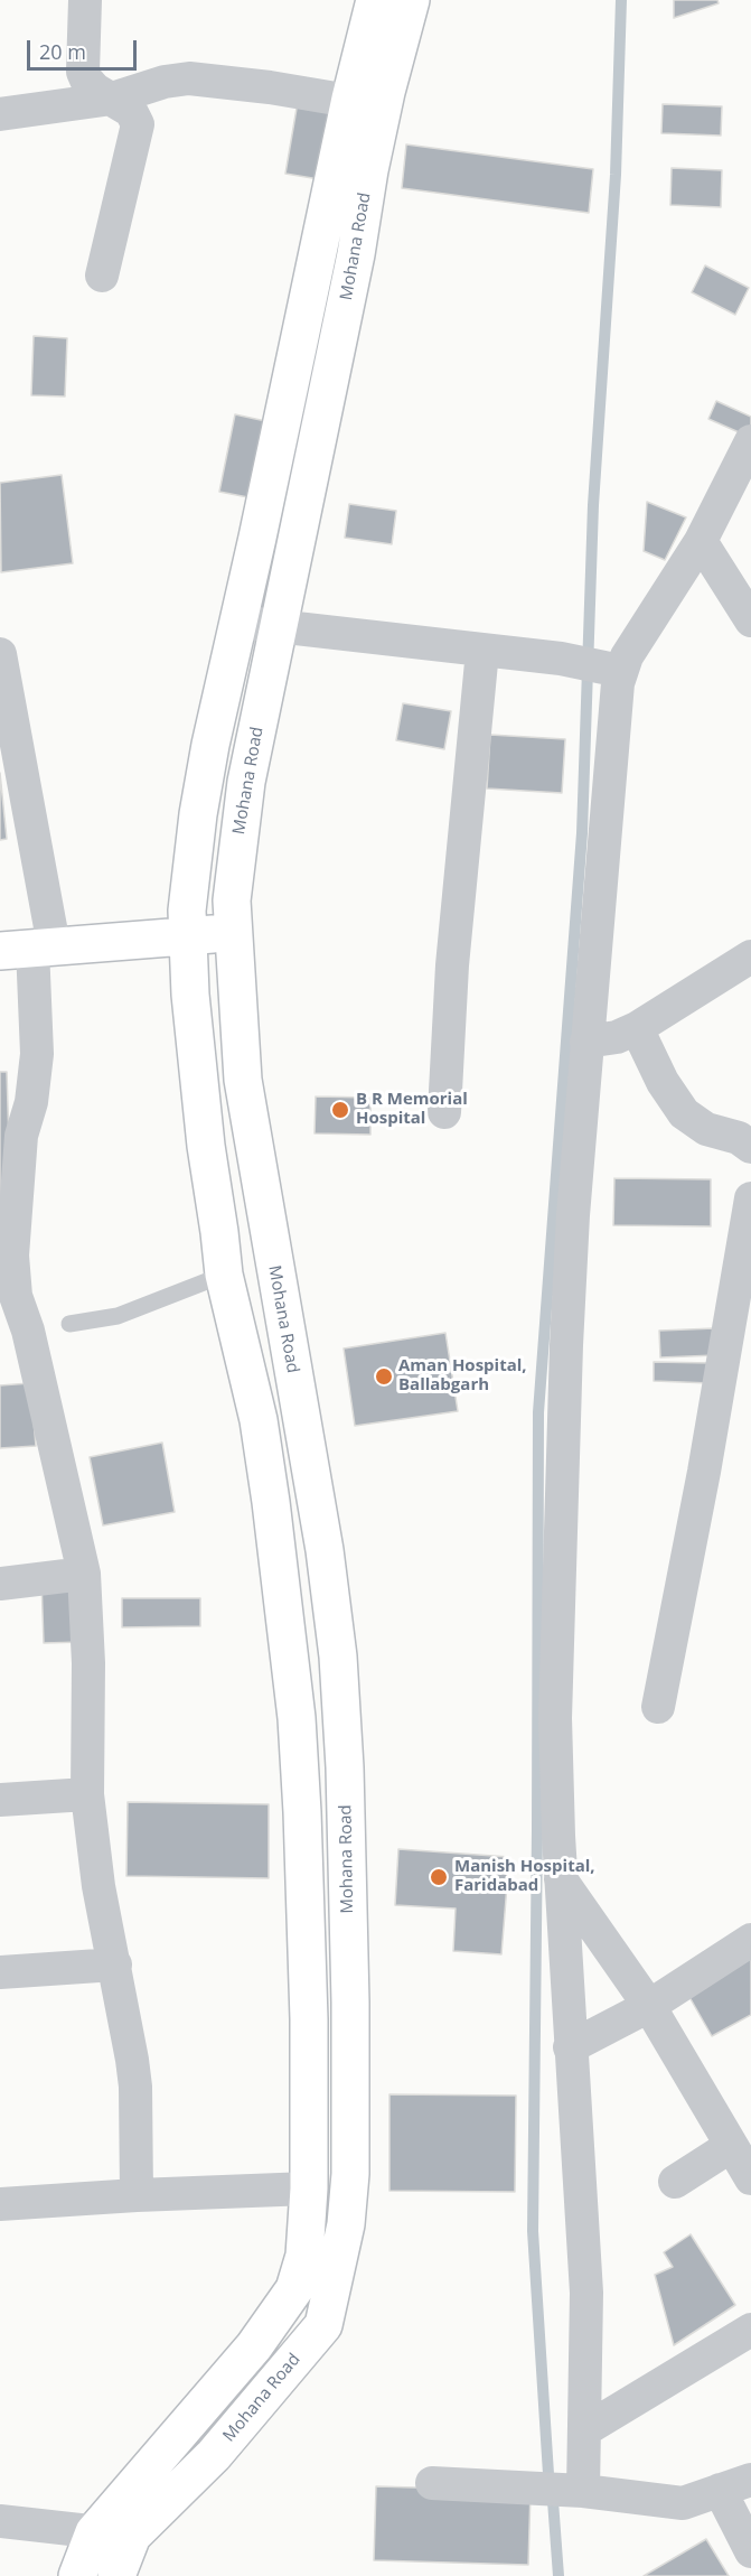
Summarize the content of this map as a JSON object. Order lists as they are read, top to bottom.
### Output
{
  "streets": {
    "street": ["Mohana Road"]
  },
  "places": ["B R Memorial Hospital", "Aman Hospital, Ballabgarh", "Manish Hospital, Faridabad"],
  "scale_bar": "20 m"
}
